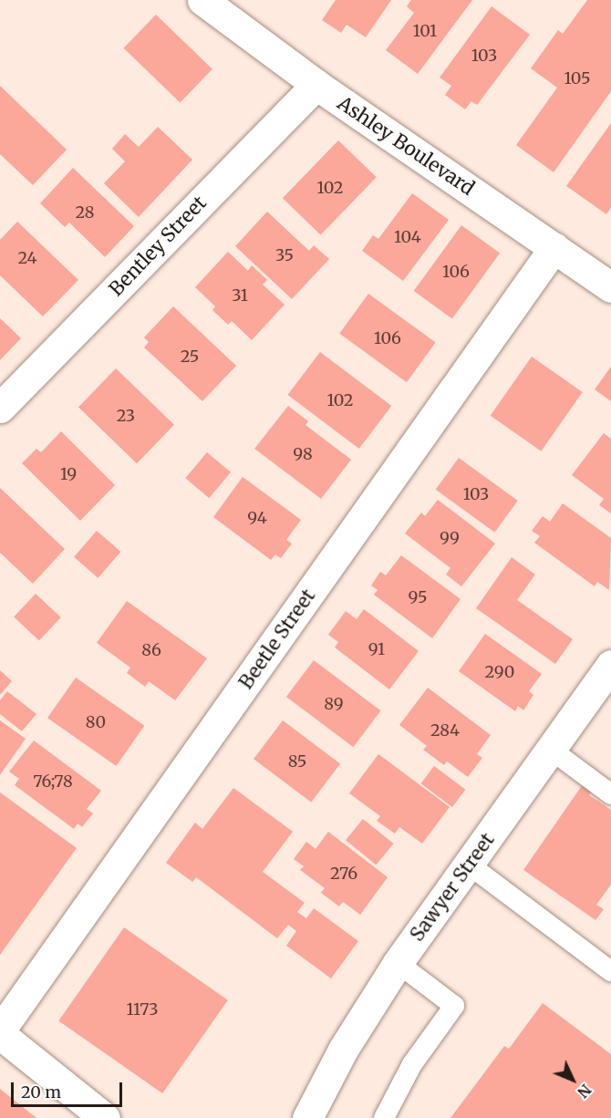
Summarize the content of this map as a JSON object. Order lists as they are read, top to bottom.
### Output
{
  "streets": {
    "street": [
      "Ashley Boulevard",
      "Bentley Street",
      "Beetle Street",
      "Sawyer Street"
    ]
  },
  "crossings": [
    ["Ashley Boulevard", "Bentley Street"],
    ["Ashley Boulevard", "Beetle Street"]
  ],
  "house_numbers": [
    "101",
    "103",
    "105",
    "102",
    "28",
    "104",
    "35",
    "24",
    "106",
    "31",
    "106",
    "25",
    "102",
    "23",
    "98",
    "19",
    "103",
    "94",
    "99",
    "95",
    "91",
    "86",
    "290",
    "89",
    "80",
    "284",
    "85",
    "76;78",
    "276",
    "1173"
  ],
  "scale_bar": "20 m",
  "north": "bottom right"
}
